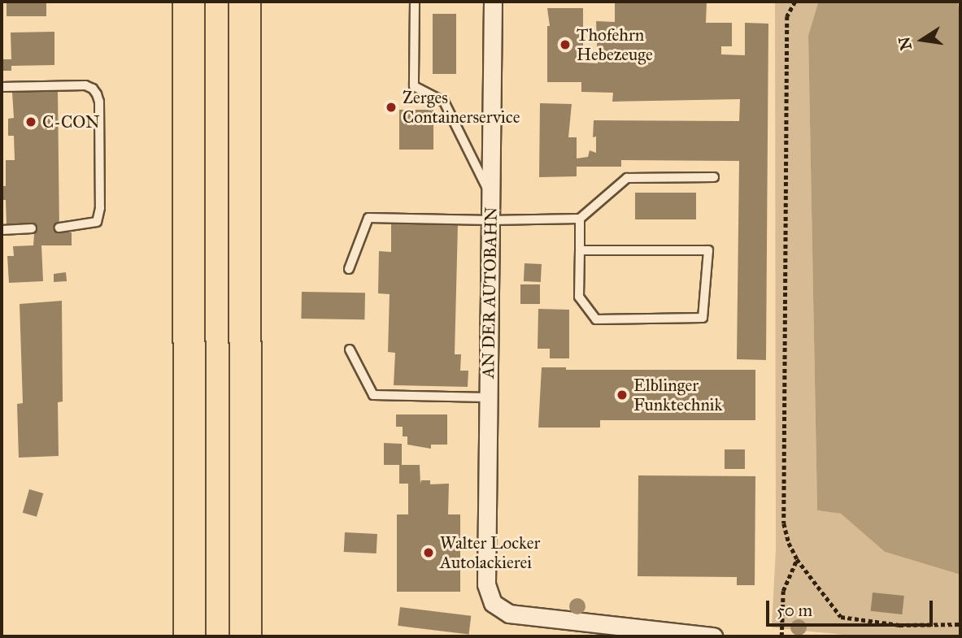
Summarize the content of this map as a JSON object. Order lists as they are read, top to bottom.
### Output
{
  "streets": {
    "street": ["AN DER AUTOBAHN"]
  },
  "places": [
    "Thofehrn Hebezeuge",
    "Zerges Containerservice",
    "C-CON",
    "Elblinger Funktechnik",
    "Walter Locker Autolackierei"
  ],
  "scale_bar": "50 m",
  "north": "left"
}
